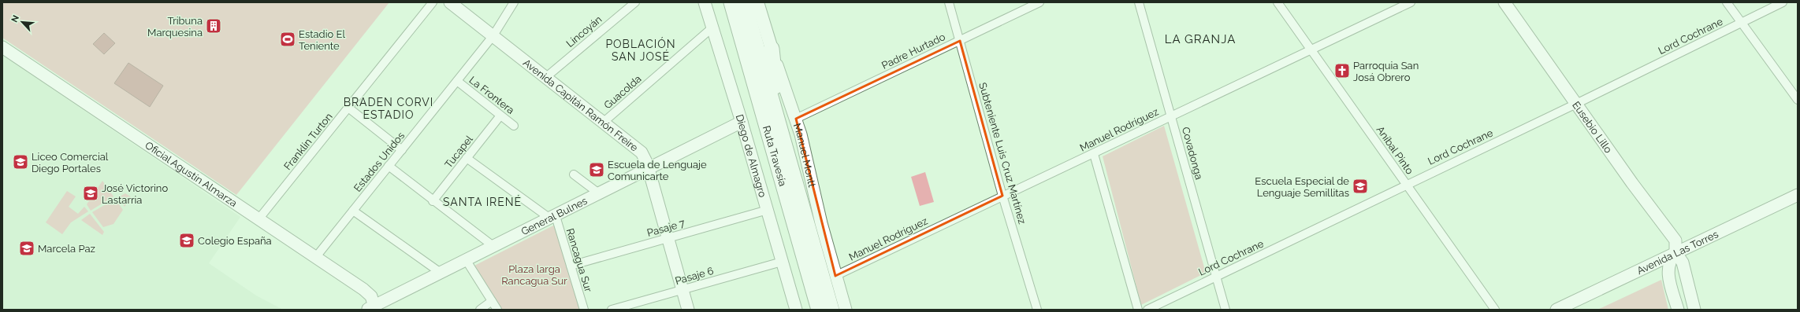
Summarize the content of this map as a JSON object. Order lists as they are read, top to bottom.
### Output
{
  "streets": {
    "highway": ["Ruta Travesía"],
    "main road": ["Manuel Montt"],
    "street": [
      "Lincoyán",
      "Lord Cochrane",
      "Padre Hurtado",
      "Guacolda",
      "La Frontera",
      "Avenida Capitán Ramón Freire",
      "Eusebio Lillo",
      "Manuel Rodríguez",
      "Franklin Turton",
      "Aníbal Pinto",
      "Tucapel",
      "Subteniente Luis Cruz Martínez",
      "Covadonga",
      "Diego de Almagro",
      "Estados Unidos",
      "Oficial Agustín Almarza",
      "General Bulnes",
      "Pasaje 7",
      "Avenida Las Torres",
      "Rancagua Sur",
      "Pasaje 6"
    ]
  },
  "crossings": [
    ["Lincoyán", "Avenida Capitán Ramón Freire"],
    ["Lord Cochrane", "Eusebio Lillo"],
    ["Lord Cochrane", "Aníbal Pinto"],
    ["Lord Cochrane", "Covadonga"],
    ["Padre Hurtado", "Subteniente Luis Cruz Martínez"],
    ["Padre Hurtado", "Manuel Montt"],
    ["Guacolda", "Avenida Capitán Ramón Freire"],
    ["Guacolda", "Diego de Almagro"],
    ["La Frontera", "Tucapel"],
    ["La Frontera", "Estados Unidos"],
    ["Avenida Capitán Ramón Freire", "Estados Unidos"],
    ["Avenida Capitán Ramón Freire", "General Bulnes"],
    ["Avenida Capitán Ramón Freire", "Pasaje 7"],
    ["Avenida Capitán Ramón Freire", "Pasaje 6"],
    ["Eusebio Lillo", "Avenida Las Torres"],
    ["Manuel Rodríguez", "Aníbal Pinto"],
    ["Manuel Rodríguez", "Subteniente Luis Cruz Martínez"],
    ["Manuel Rodríguez", "Covadonga"],
    ["Manuel Rodríguez", "Manuel Montt"],
    ["Franklin Turton", "Oficial Agustín Almarza"],
    ["Diego de Almagro", "General Bulnes"],
    ["Diego de Almagro", "Pasaje 7"],
    ["Diego de Almagro", "Pasaje 6"],
    ["Estados Unidos", "Oficial Agustín Almarza"],
    ["Oficial Agustín Almarza", "General Bulnes"],
    ["General Bulnes", "Rancagua Sur"],
    ["Pasaje 7", "Rancagua Sur"]
  ],
  "districts": [
    "LA GRANJA",
    "POBLACIÓN SAN JOSÉ",
    "BRADEN CORVI ESTADIO",
    "SANTA IRENÉ"
  ],
  "parks": ["Plaza larga Rancagua Sur"],
  "places": {
    "building": ["Tribuna Marquesina"],
    "sports": ["Estadio El Teniente"],
    "church": ["Parroquia San Josá Obrero"],
    "school or university": [
      "Liceo Comercial Diego Portales",
      "Escuela de Lenguaje Comunicarte",
      "Escuela Especial de Lenguaje Semillitas",
      "José Victorino Lastarria",
      "Colegio España",
      "Marcela Paz"
    ]
  },
  "north": "top left"
}
